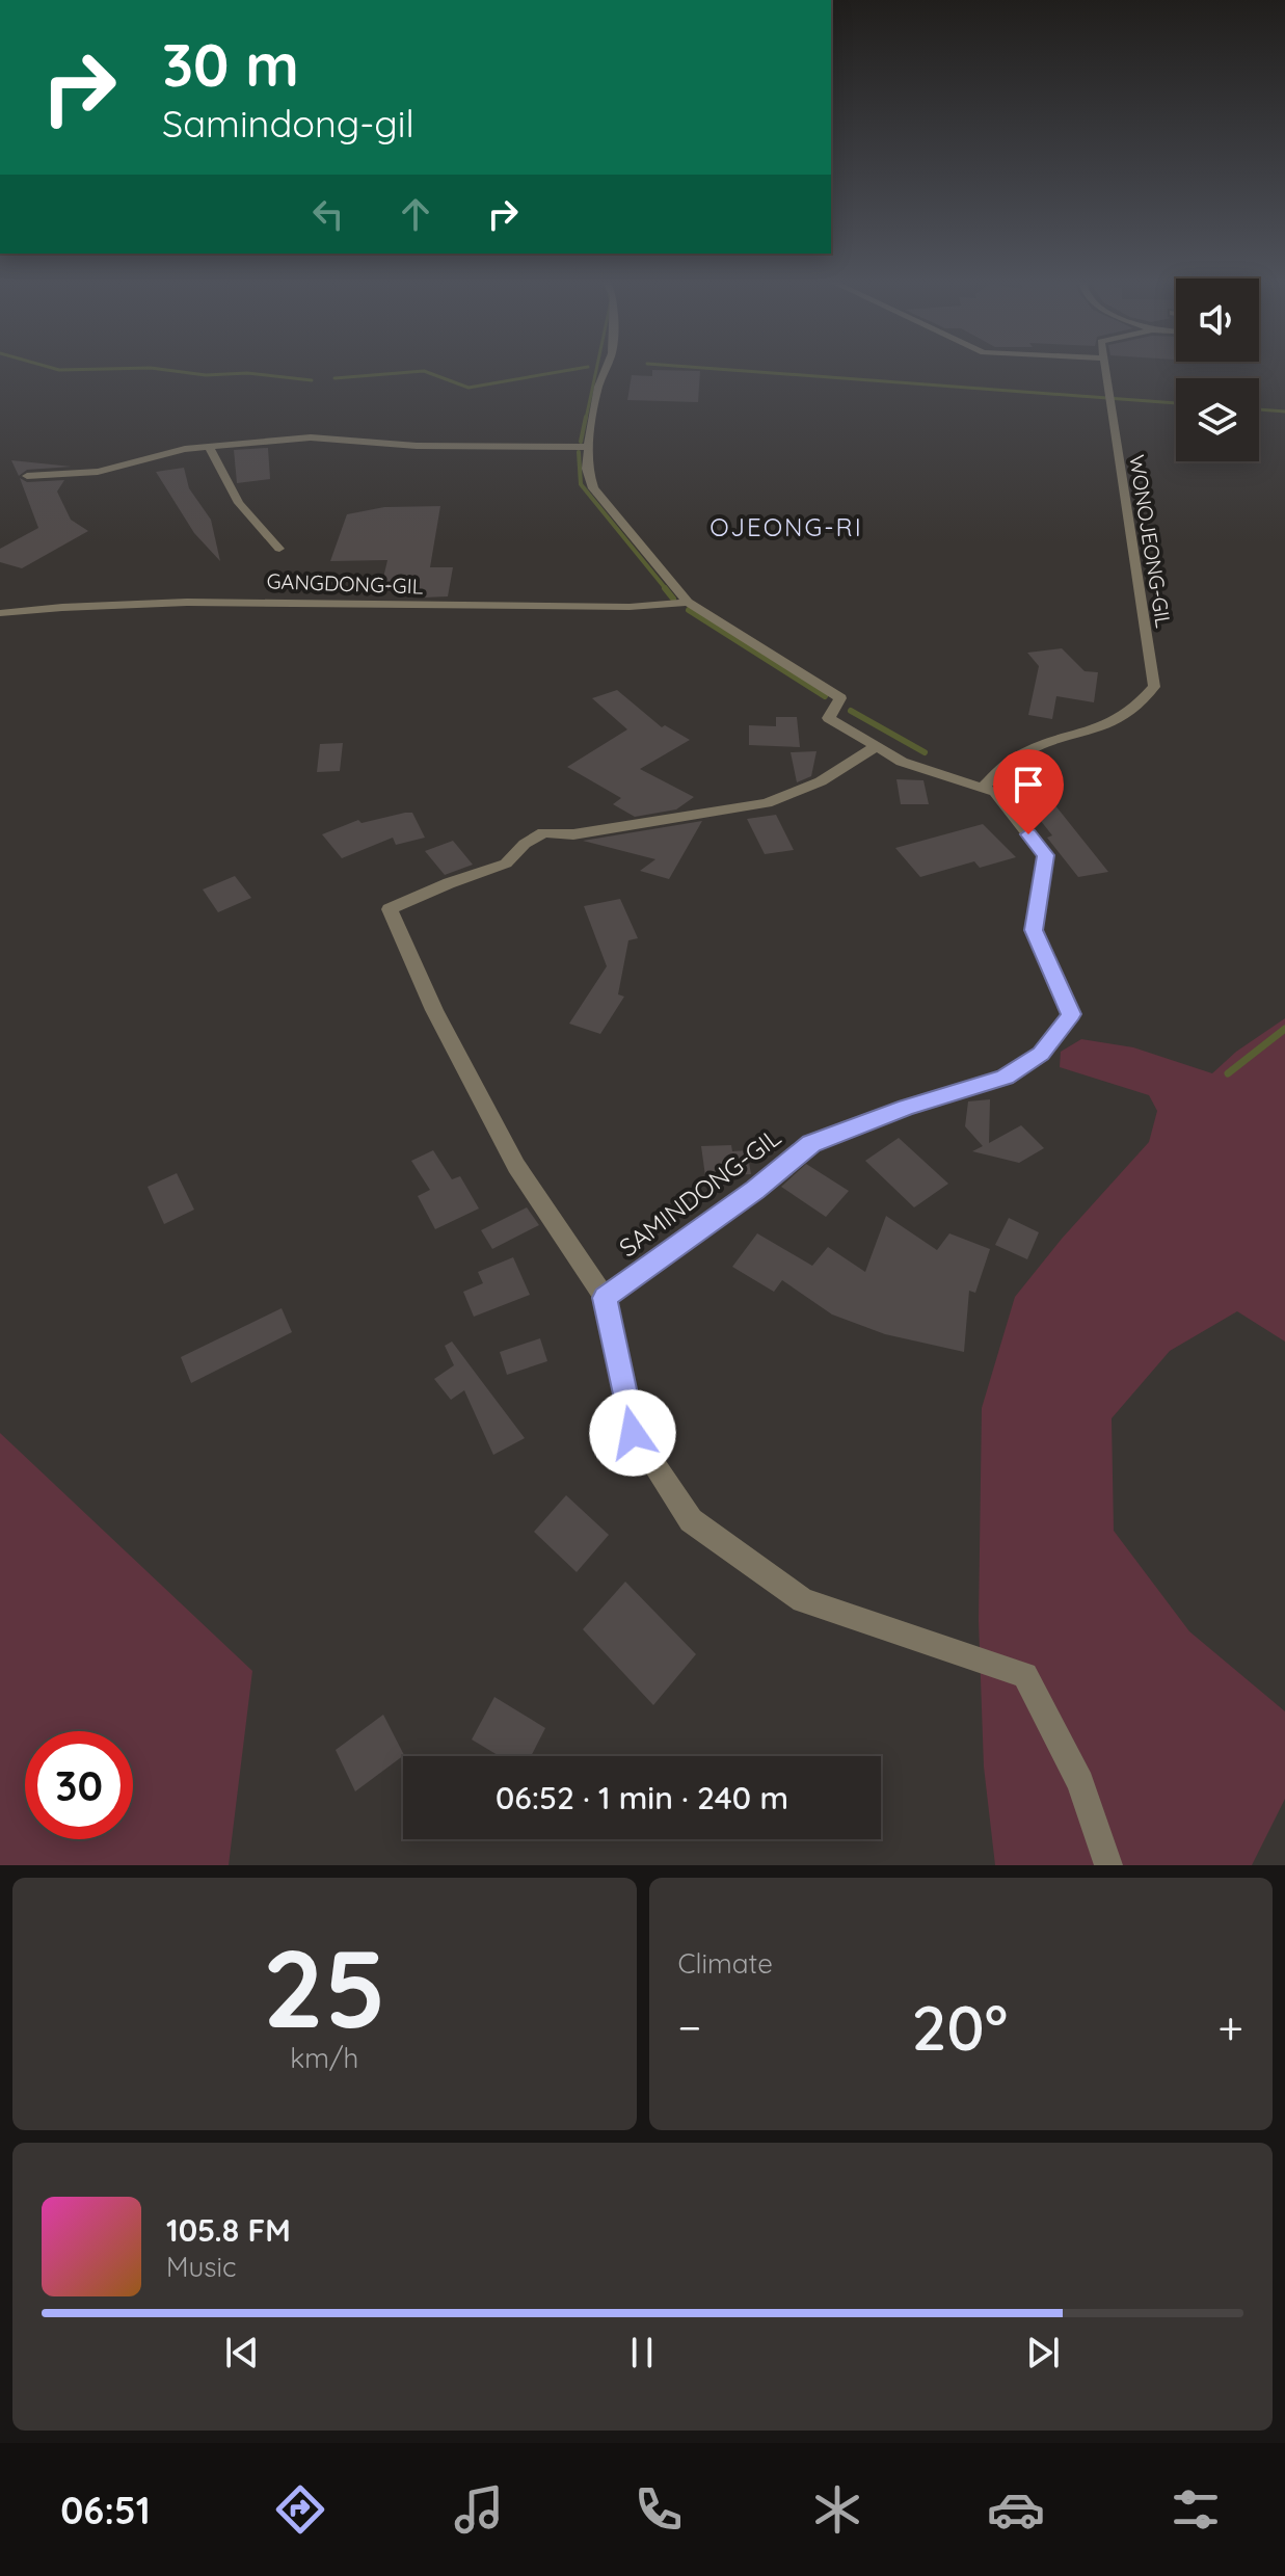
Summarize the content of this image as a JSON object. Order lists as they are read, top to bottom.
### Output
{
  "streets": {
    "street": ["WONOJEONG-GIL", "GANGDONG-GIL", "SAMINDONG-GIL"]
  },
  "crossings": [
    ["WONOJEONG-GIL", "SAMINDONG-GIL"],
    ["GANGDONG-GIL", "SAMINDONG-GIL"]
  ],
  "districts": ["OJEONG-RI"],
  "page": {
    "turn": ["30 m", "Samindong-gil"],
    "limit": "30",
    "trip": "06:52 · 1 min · 240 m",
    "tile": [
      ["25", "km/h"],
      "Climate"
    ],
    "heat": ["−", "20°", "+"],
    "song": ["105.8 FM", "Music"],
    "tabs": "06:51"
  }
}
